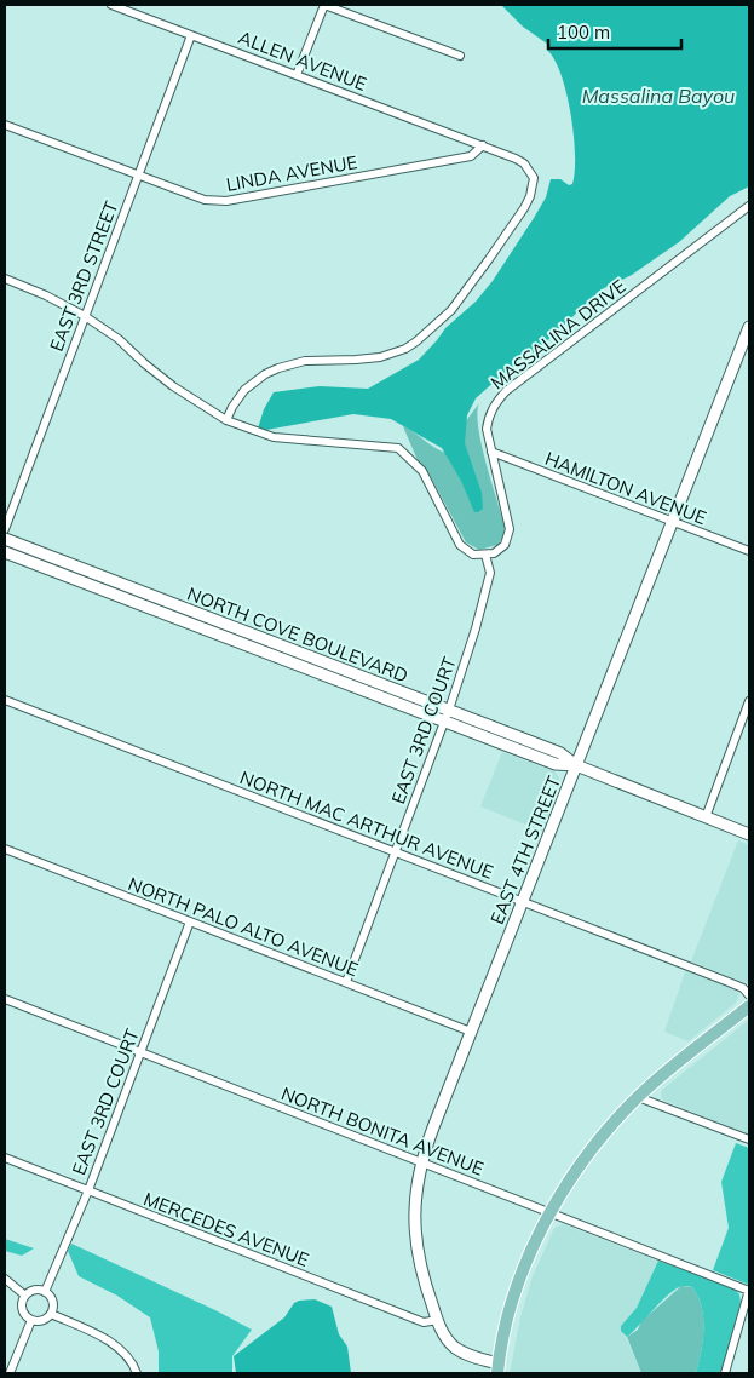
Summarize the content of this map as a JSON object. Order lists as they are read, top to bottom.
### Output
{
  "streets": {
    "street": [
      "ALLEN AVENUE",
      "LINDA AVENUE",
      "EAST 3RD STREET",
      "MASSALINA DRIVE",
      "HAMILTON AVENUE",
      "NORTH COVE BOULEVARD",
      "EAST 3RD COURT",
      "NORTH MAC ARTHUR AVENUE",
      "EAST 4TH STREET",
      "NORTH PALO ALTO AVENUE",
      "NORTH BONITA AVENUE",
      "MERCEDES AVENUE"
    ]
  },
  "crossings": [
    ["ALLEN AVENUE", "LINDA AVENUE"],
    ["ALLEN AVENUE", "EAST 3RD STREET"],
    ["LINDA AVENUE", "EAST 3RD STREET"],
    ["MASSALINA DRIVE", "HAMILTON AVENUE"],
    ["MASSALINA DRIVE", "EAST 3RD COURT"],
    ["HAMILTON AVENUE", "EAST 4TH STREET"],
    ["NORTH COVE BOULEVARD", "EAST 3RD COURT"],
    ["NORTH COVE BOULEVARD", "EAST 4TH STREET"],
    ["EAST 3RD COURT", "NORTH MAC ARTHUR AVENUE"],
    ["EAST 3RD COURT", "NORTH PALO ALTO AVENUE"],
    ["EAST 3RD COURT", "NORTH BONITA AVENUE"],
    ["EAST 3RD COURT", "MERCEDES AVENUE"],
    ["NORTH MAC ARTHUR AVENUE", "EAST 4TH STREET"],
    ["EAST 4TH STREET", "NORTH PALO ALTO AVENUE"],
    ["EAST 4TH STREET", "NORTH BONITA AVENUE"],
    ["EAST 4TH STREET", "MERCEDES AVENUE"]
  ],
  "water": ["Massalina Bayou"],
  "scale_bar": "100 m"
}
